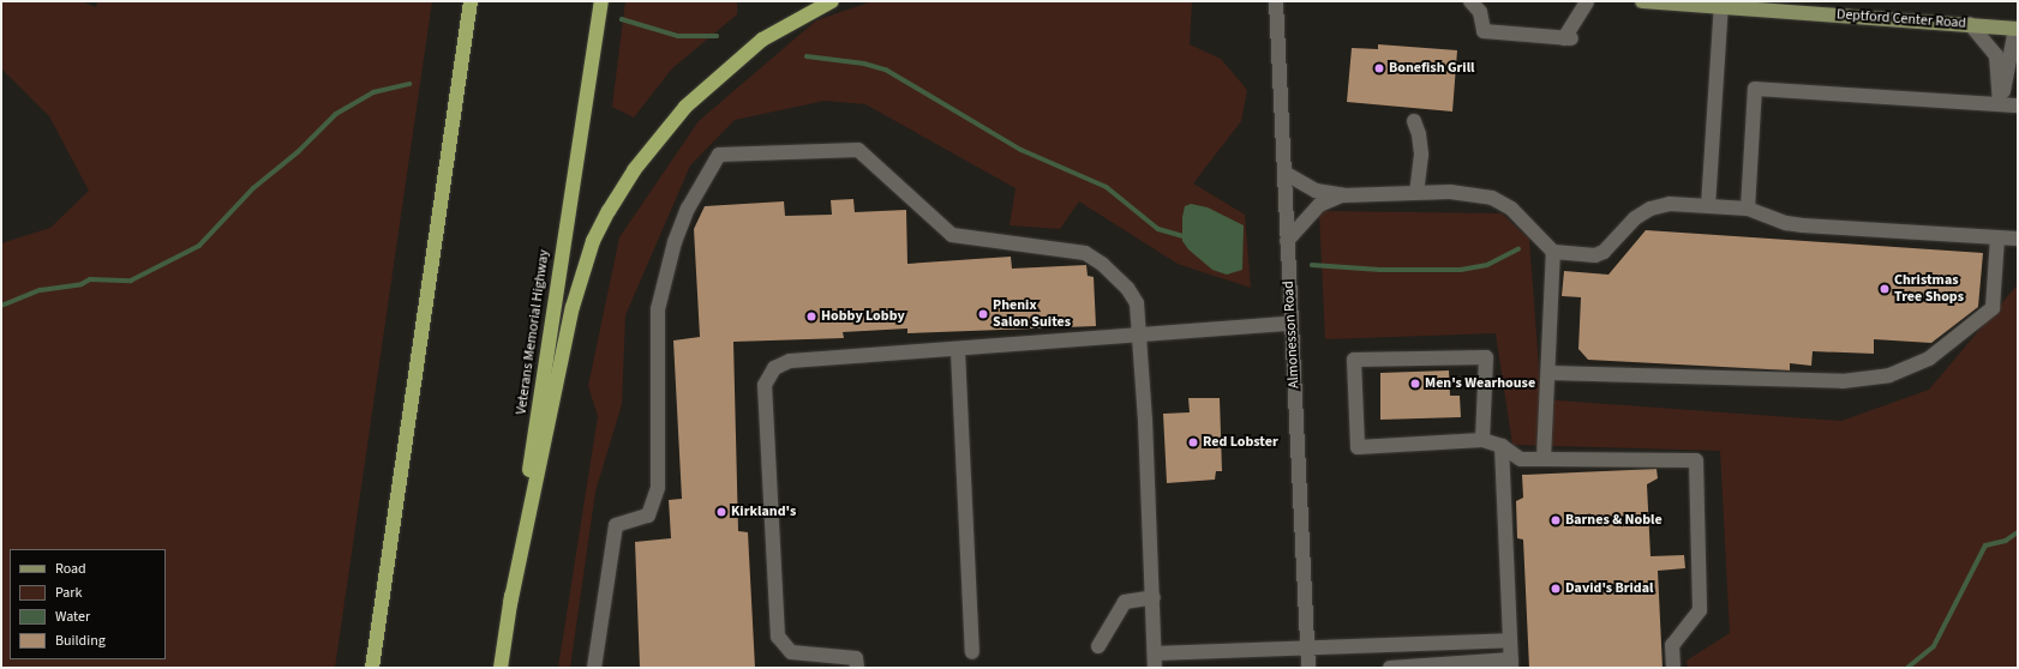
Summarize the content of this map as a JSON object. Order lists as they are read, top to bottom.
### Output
{
  "streets": {
    "highway": ["Veterans Memorial Highway"],
    "main road": ["Deptford Center Road"],
    "street": ["Almonesson Road"]
  },
  "places": [
    "Bonefish Grill",
    "Christmas Tree Shops",
    "Phenix Salon Suites",
    "Hobby Lobby",
    "Men's Wearhouse",
    "Red Lobster",
    "Kirkland's",
    "Barnes & Noble",
    "David's Bridal"
  ],
  "legend": [
    "Road",
    "Park",
    "Water",
    "Building"
  ]
}
